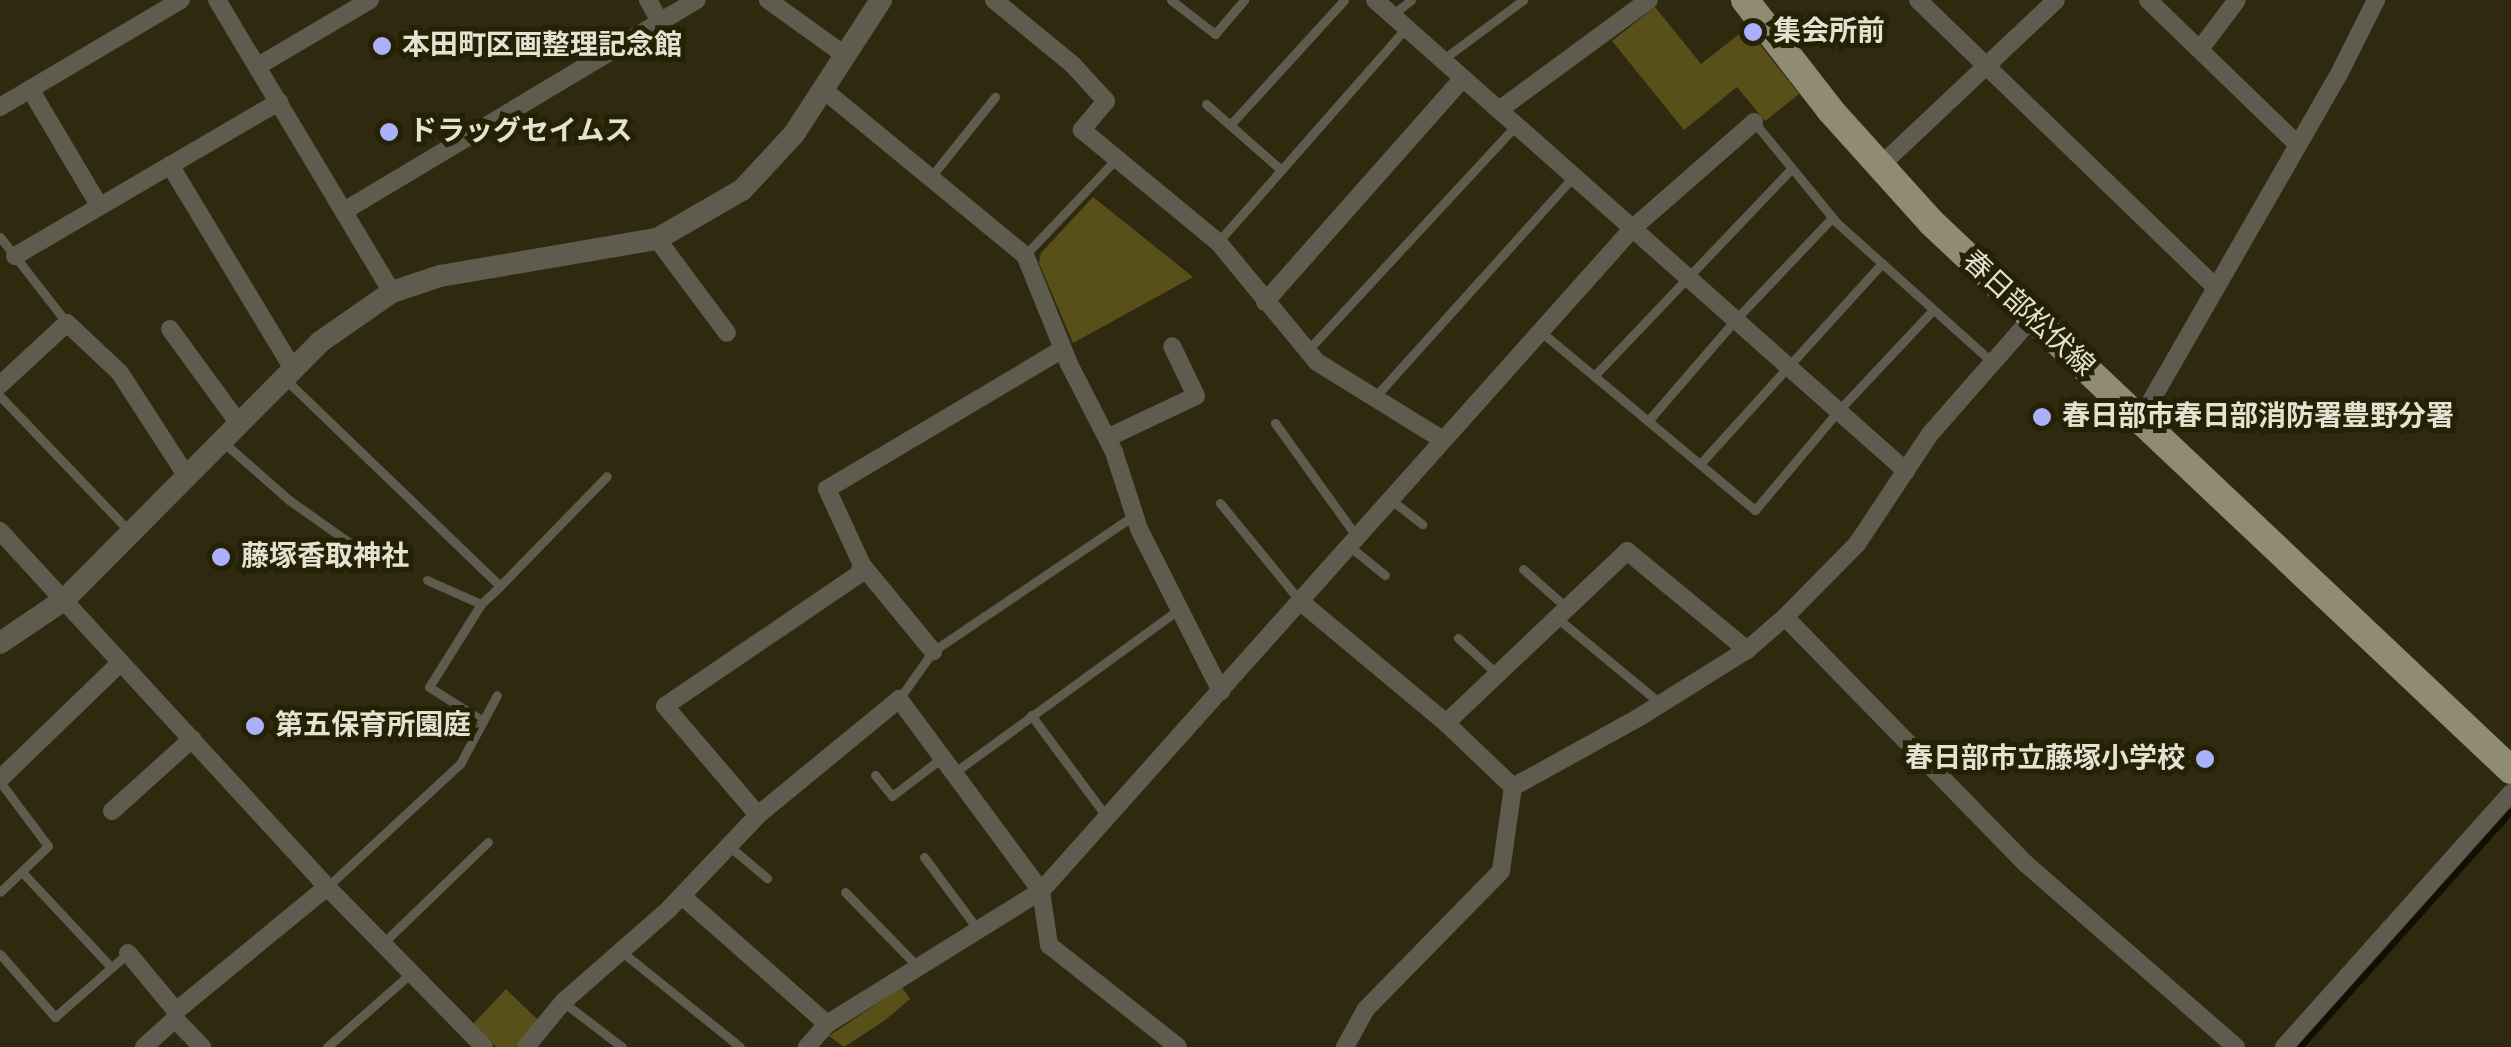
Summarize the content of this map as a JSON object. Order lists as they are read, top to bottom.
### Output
{
  "streets": {
    "main road": ["春日部松伏線"]
  },
  "places": [
    "集会所前",
    "本田町区画整理記念館",
    "ドラッグセイムス",
    "春日部市春日部消防署豊野分署",
    "藤塚香取神社",
    "第五保育所園庭",
    "春日部市立藤塚小学校"
  ]
}
